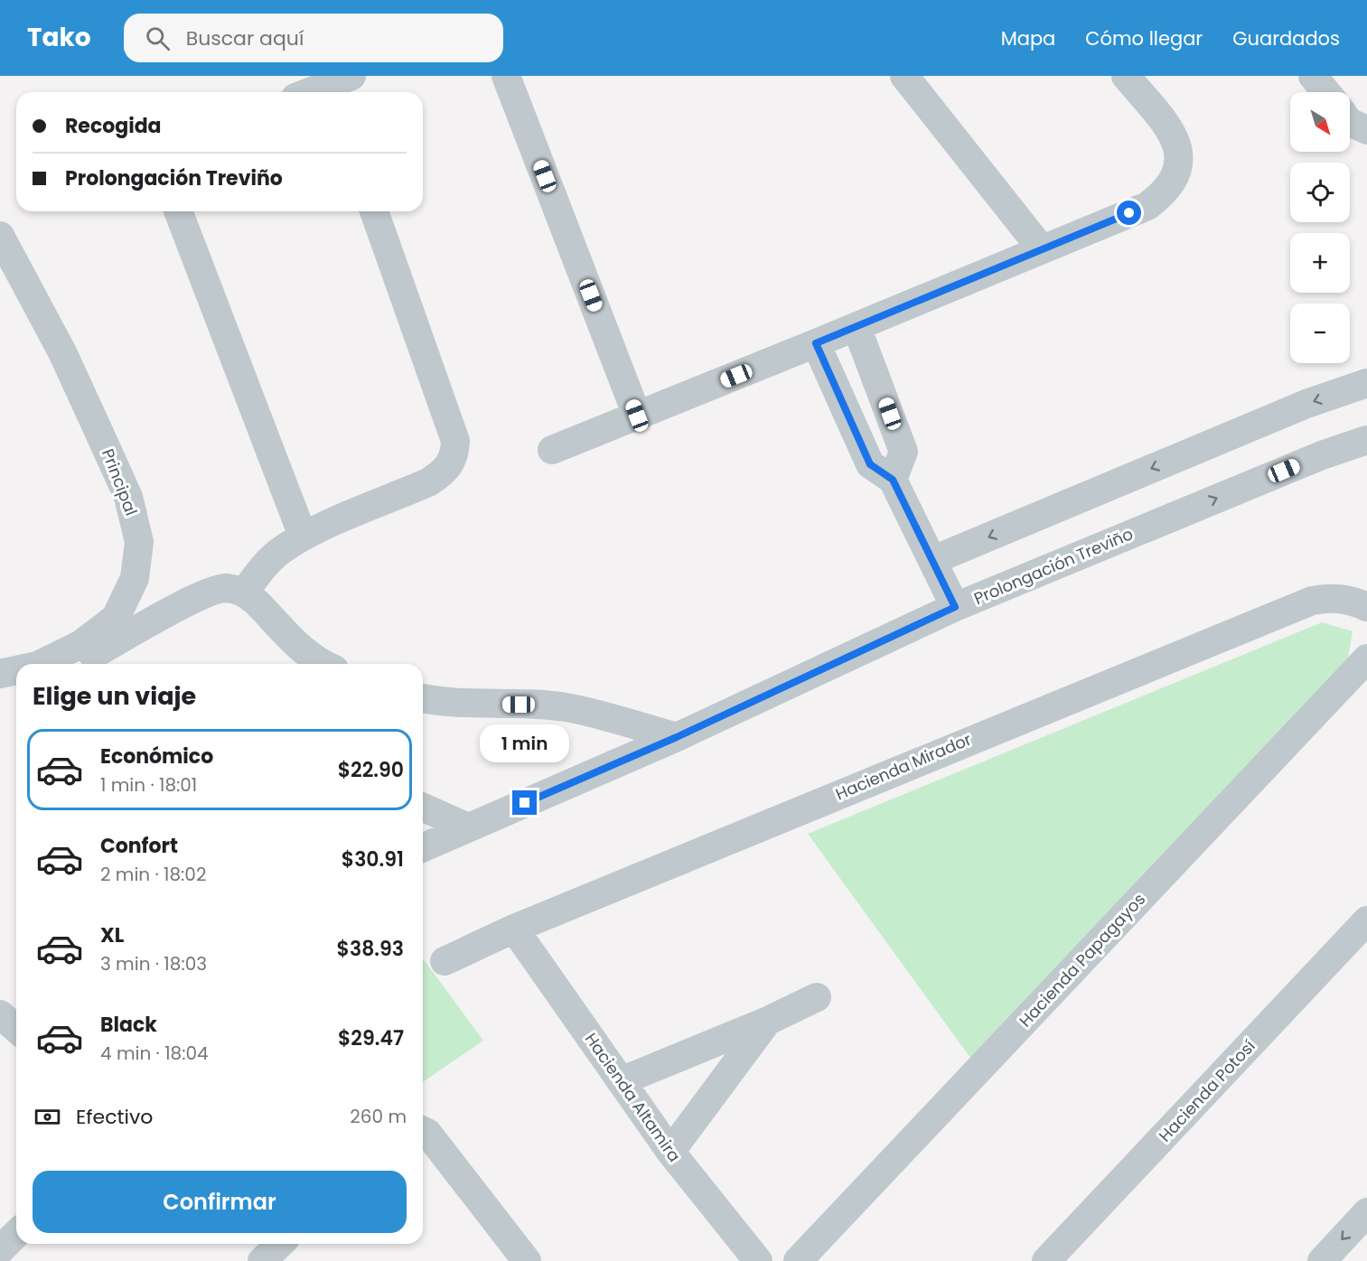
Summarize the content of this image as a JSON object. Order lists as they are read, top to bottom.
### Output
{
  "streets": {
    "street": [
      "Principal",
      "Prolongación Treviño",
      "Hacienda Mirador",
      "Hacienda Papagayos",
      "Hacienda Potosí",
      "Hacienda Altamira"
    ]
  },
  "crossings": [
    ["Hacienda Mirador", "Hacienda Altamira"]
  ],
  "north": "bottom right",
  "page": {
    "header": "Tako",
    "search": "Buscar aquí",
    "nav": ["Mapa", "Cómo llegar", "Guardados"],
    "map_buttons": ["+", "−"],
    "banner": ["Recogida", "Prolongación Treviño"],
    "heading": "Elige un viaje",
    "bubble": "1 min",
    "list": [
      {
        "name": "Económico",
        "note": "1 min · 18:01",
        "value": "$22.90"
      },
      {
        "name": "Confort",
        "note": "2 min · 18:02",
        "value": "$30.91"
      },
      {
        "name": "XL",
        "note": "3 min · 18:03",
        "value": "$38.93"
      },
      {
        "name": "Black",
        "note": "4 min · 18:04",
        "value": "$29.47"
      }
    ],
    "pay": ["Efectivo", "260 m"],
    "buttons": "Confirmar"
  }
}
